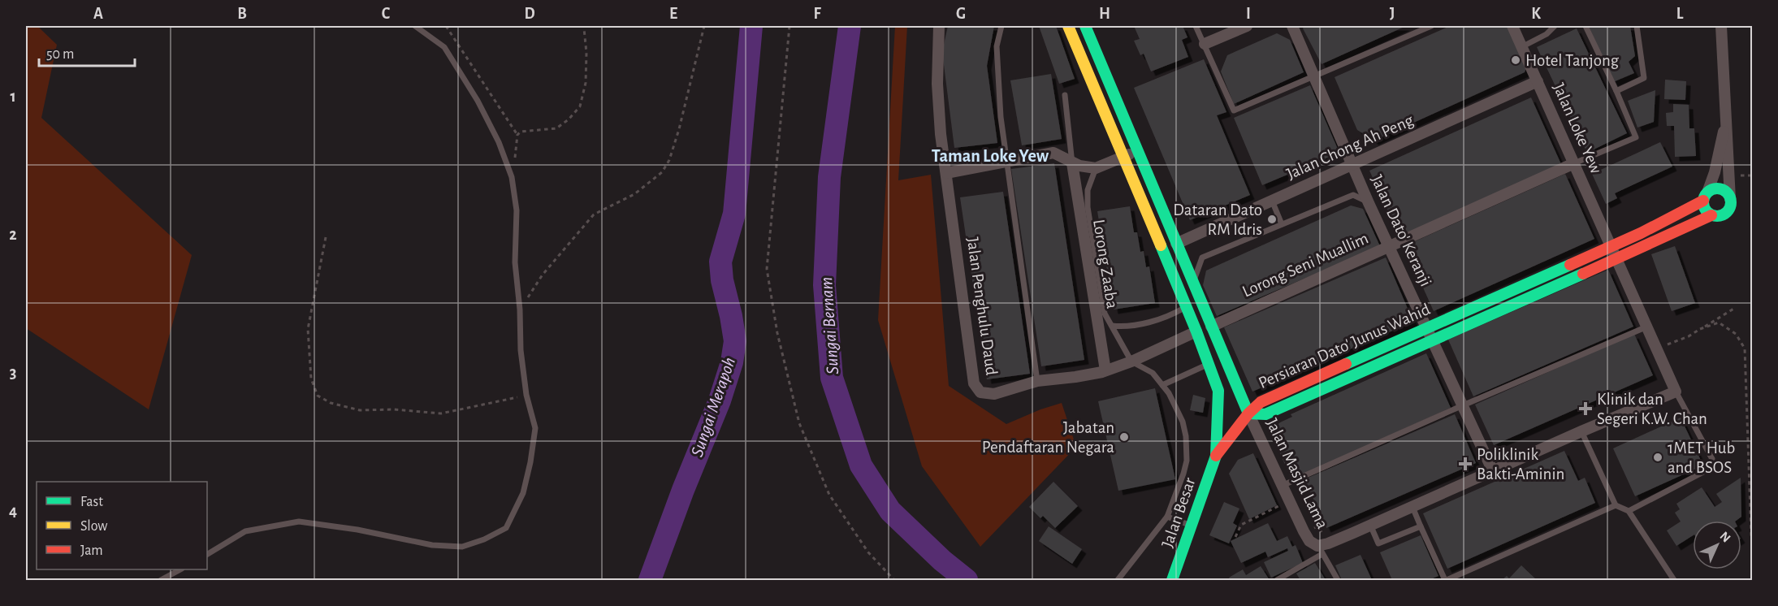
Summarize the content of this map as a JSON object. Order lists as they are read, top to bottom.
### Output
{
  "streets": {
    "main road": ["Persiaran Dato' Junus Wahid", "Jalan Besar"],
    "street": [
      "Jalan Loke Yew",
      "Jalan Chong Ah Peng",
      "Jalan Dato' Keranji",
      "Lorong Zaaba",
      "Lorong Seni Muallim",
      "Jalan Penghulu Daud",
      "Jalan Masjid Lama"
    ]
  },
  "crossings": [
    ["Jalan Loke Yew", "Jalan Chong Ah Peng"],
    ["Jalan Loke Yew", "Lorong Seni Muallim"],
    ["Jalan Loke Yew", "Persiaran Dato' Junus Wahid"],
    ["Jalan Chong Ah Peng", "Jalan Dato' Keranji"],
    ["Jalan Dato' Keranji", "Lorong Seni Muallim"],
    ["Jalan Dato' Keranji", "Persiaran Dato' Junus Wahid"],
    ["Lorong Zaaba", "Jalan Penghulu Daud"],
    ["Persiaran Dato' Junus Wahid", "Jalan Masjid Lama"]
  ],
  "districts": ["Taman Loke Yew"],
  "water": ["Sungai Bernam", "Sungai Merapoh"],
  "places": {
    "other": [
      "Hotel Tanjong",
      "Dataran Dato RM Idris",
      "Jabatan Pendaftaran Negara",
      "1MET Hub and BSOS"
    ],
    "health": ["Klinik dan Segeri K.W. Chan", "Poliklinik Bakti-Aminin"]
  },
  "legend": ["Fast", "Slow", "Jam"],
  "scale_bar": "50 m",
  "north": "top right",
  "grid": {
    "columns": [
      "A",
      "B",
      "C",
      "D",
      "E",
      "F",
      "G",
      "H",
      "I",
      "J",
      "K",
      "L"
    ],
    "rows": [
      "1",
      "2",
      "3",
      "4"
    ]
  }
}
